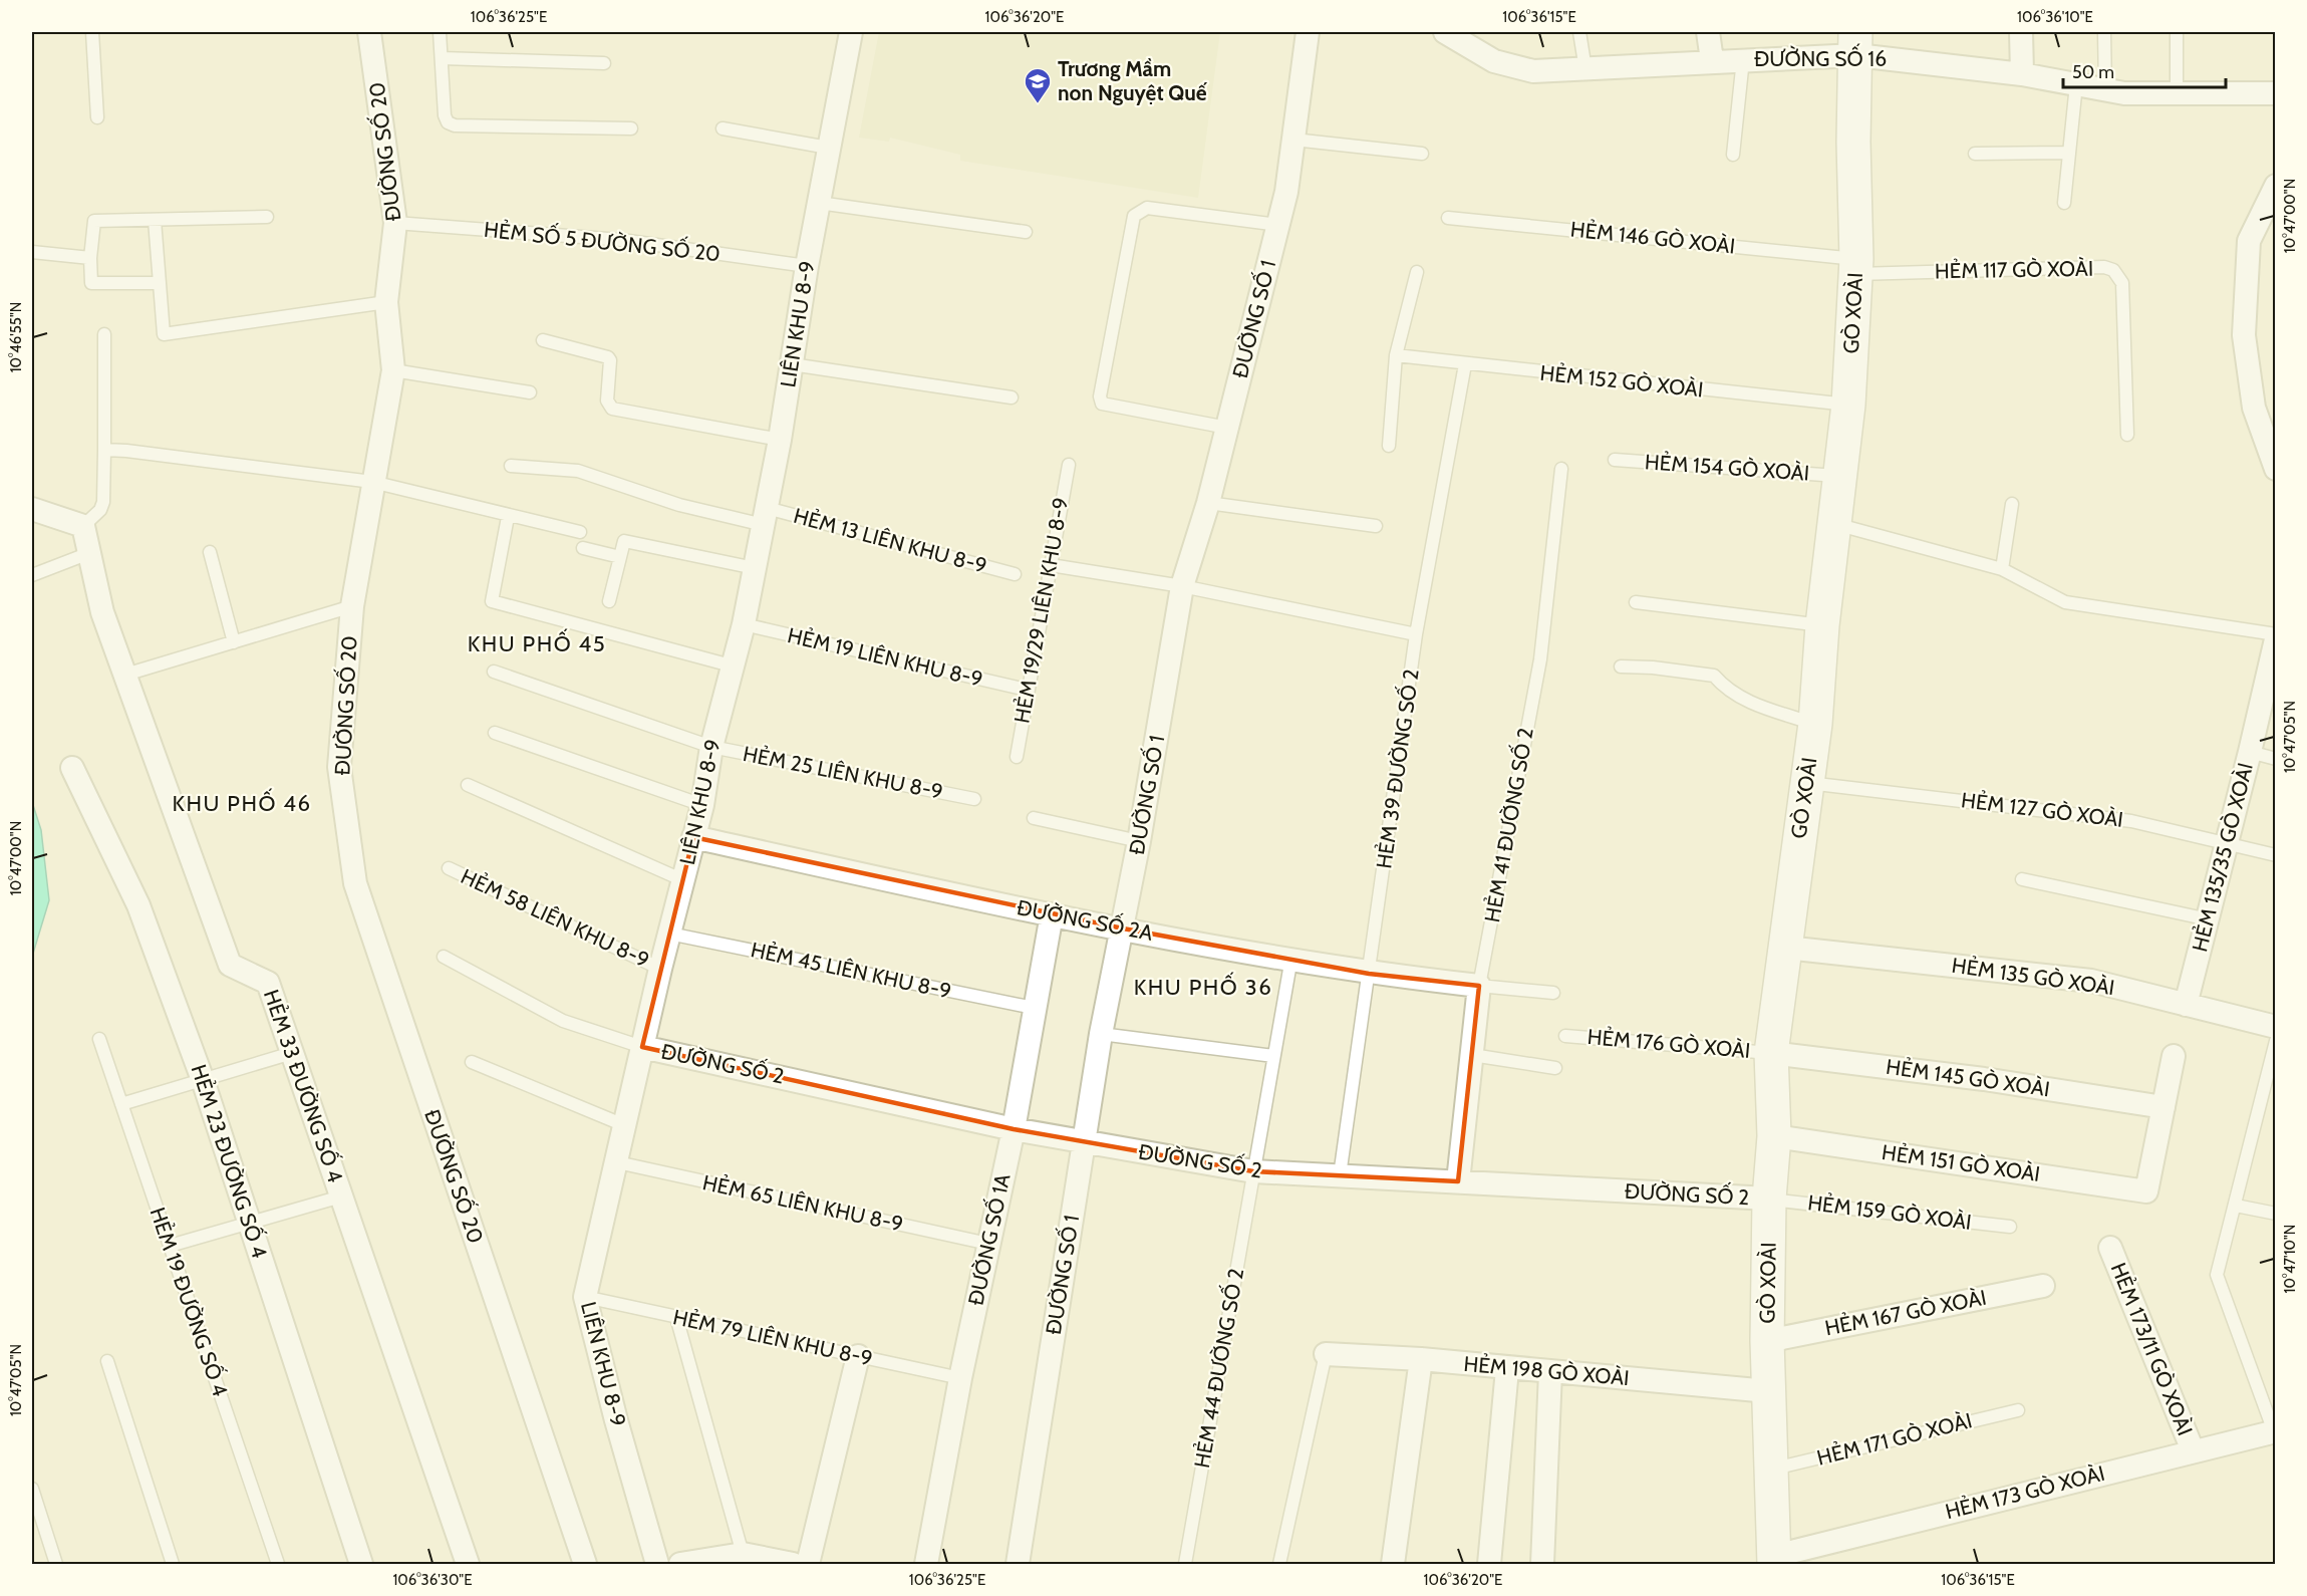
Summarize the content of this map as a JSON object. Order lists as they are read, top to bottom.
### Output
{
  "streets": {
    "street": [
      "ĐƯỜNG SỐ 16",
      "ĐƯỜNG SỐ 20",
      "GÒ XOÀI",
      "ĐƯỜNG SỐ 1",
      "LIÊN KHU 8-9",
      "HẺM 41 ĐƯỜNG SỐ 2",
      "HẺM 135/35 GÒ XOÀI",
      "ĐƯỜNG SỐ 2A",
      "HẺM 135 GÒ XOÀI",
      "ĐƯỜNG SỐ 2",
      "HẺM 145 GÒ XOÀI",
      "HẺM 33 ĐƯỜNG SỐ 4",
      "HẺM 23 ĐƯỜNG SỐ 4",
      "HẺM 151 GÒ XOÀI",
      "ĐƯỜNG SỐ 1A",
      "HẺM 167 GÒ XOÀI",
      "HẺM 173/11 GÒ XOÀI",
      "HẺM 198 GÒ XOÀI",
      "HẺM 173 GÒ XOÀI"
    ],
    "lane": [
      "HẺM 146 GÒ XOÀI",
      "HẺM SỐ 5 ĐƯỜNG SỐ 20",
      "HẺM 117 GÒ XOÀI",
      "HẺM 152 GÒ XOÀI",
      "HẺM 154 GÒ XOÀI",
      "HẺM 13 LIÊN KHU 8-9",
      "HẺM 19/29 LIÊN KHU 8-9",
      "HẺM 19 LIÊN KHU 8-9",
      "HẺM 39 ĐƯỜNG SỐ 2",
      "HẺM 25 LIÊN KHU 8-9",
      "HẺM 127 GÒ XOÀI",
      "HẺM 58 LIÊN KHU 8-9",
      "HẺM 45 LIÊN KHU 8-9",
      "HẺM 176 GÒ XOÀI",
      "HẺM 65 LIÊN KHU 8-9",
      "HẺM 159 GÒ XOÀI",
      "HẺM 19 ĐƯỜNG SỐ 4",
      "HẺM 79 LIÊN KHU 8-9",
      "HẺM 44 ĐƯỜNG SỐ 2",
      "HẺM 171 GÒ XOÀI"
    ]
  },
  "crossings": [
    ["ĐƯỜNG SỐ 16", "GÒ XOÀI"],
    ["ĐƯỜNG SỐ 20", "HẺM SỐ 5 ĐƯỜNG SỐ 20"],
    ["HẺM 146 GÒ XOÀI", "HẺM 117 GÒ XOÀI"],
    ["HẺM 146 GÒ XOÀI", "GÒ XOÀI"],
    ["HẺM SỐ 5 ĐƯỜNG SỐ 20", "LIÊN KHU 8-9"],
    ["HẺM 117 GÒ XOÀI", "GÒ XOÀI"],
    ["GÒ XOÀI", "HẺM 152 GÒ XOÀI"],
    ["GÒ XOÀI", "HẺM 154 GÒ XOÀI"],
    ["GÒ XOÀI", "HẺM 127 GÒ XOÀI"],
    ["GÒ XOÀI", "HẺM 135 GÒ XOÀI"],
    ["GÒ XOÀI", "HẺM 176 GÒ XOÀI"],
    ["GÒ XOÀI", "ĐƯỜNG SỐ 2"],
    ["GÒ XOÀI", "HẺM 145 GÒ XOÀI"],
    ["GÒ XOÀI", "HẺM 151 GÒ XOÀI"],
    ["GÒ XOÀI", "HẺM 159 GÒ XOÀI"],
    ["GÒ XOÀI", "HẺM 167 GÒ XOÀI"],
    ["GÒ XOÀI", "HẺM 198 GÒ XOÀI"],
    ["GÒ XOÀI", "HẺM 171 GÒ XOÀI"],
    ["GÒ XOÀI", "HẺM 173 GÒ XOÀI"],
    ["ĐƯỜNG SỐ 1", "ĐƯỜNG SỐ 2A"],
    ["ĐƯỜNG SỐ 1", "ĐƯỜNG SỐ 2"],
    ["LIÊN KHU 8-9", "HẺM 13 LIÊN KHU 8-9"],
    ["LIÊN KHU 8-9", "HẺM 19 LIÊN KHU 8-9"],
    ["LIÊN KHU 8-9", "HẺM 25 LIÊN KHU 8-9"],
    ["LIÊN KHU 8-9", "HẺM 58 LIÊN KHU 8-9"],
    ["LIÊN KHU 8-9", "ĐƯỜNG SỐ 2A"],
    ["LIÊN KHU 8-9", "HẺM 45 LIÊN KHU 8-9"],
    ["LIÊN KHU 8-9", "ĐƯỜNG SỐ 2"],
    ["LIÊN KHU 8-9", "HẺM 65 LIÊN KHU 8-9"],
    ["LIÊN KHU 8-9", "HẺM 79 LIÊN KHU 8-9"],
    ["HẺM 152 GÒ XOÀI", "HẺM 39 ĐƯỜNG SỐ 2"],
    ["HẺM 19/29 LIÊN KHU 8-9", "HẺM 19 LIÊN KHU 8-9"],
    ["HẺM 39 ĐƯỜNG SỐ 2", "ĐƯỜNG SỐ 2A"],
    ["HẺM 39 ĐƯỜNG SỐ 2", "ĐƯỜNG SỐ 2"],
    ["HẺM 127 GÒ XOÀI", "HẺM 135/35 GÒ XOÀI"],
    ["HẺM 41 ĐƯỜNG SỐ 2", "ĐƯỜNG SỐ 2A"],
    ["HẺM 41 ĐƯỜNG SỐ 2", "ĐƯỜNG SỐ 2"],
    ["HẺM 135/35 GÒ XOÀI", "HẺM 135 GÒ XOÀI"],
    ["ĐƯỜNG SỐ 2A", "ĐƯỜNG SỐ 1A"],
    ["ĐƯỜNG SỐ 2A", "HẺM 44 ĐƯỜNG SỐ 2"],
    ["HẺM 45 LIÊN KHU 8-9", "ĐƯỜNG SỐ 1A"],
    ["HẺM 176 GÒ XOÀI", "HẺM 145 GÒ XOÀI"],
    ["ĐƯỜNG SỐ 2", "HẺM 159 GÒ XOÀI"],
    ["ĐƯỜNG SỐ 2", "ĐƯỜNG SỐ 1A"],
    ["ĐƯỜNG SỐ 2", "HẺM 44 ĐƯỜNG SỐ 2"],
    ["HẺM 145 GÒ XOÀI", "HẺM 151 GÒ XOÀI"],
    ["HẺM 65 LIÊN KHU 8-9", "ĐƯỜNG SỐ 1A"],
    ["ĐƯỜNG SỐ 1A", "HẺM 79 LIÊN KHU 8-9"],
    ["HẺM 173/11 GÒ XOÀI", "HẺM 173 GÒ XOÀI"]
  ],
  "districts": ["KHU PHỐ 45", "KHU PHỐ 46", "KHU PHỐ 36"],
  "places": {
    "school or university": ["Trương Mầm non Nguyệt Quế"]
  },
  "scale_bar": "50 m",
  "coordinates": [
    "106°36'25\"E",
    "106°36'20\"E",
    "106°36'15\"E",
    "106°36'10\"E",
    "10°47'00\"N",
    "10°46'55\"N",
    "10°47'05\"N",
    "10°47'10\"N",
    "106°36'30\"E"
  ]
}
